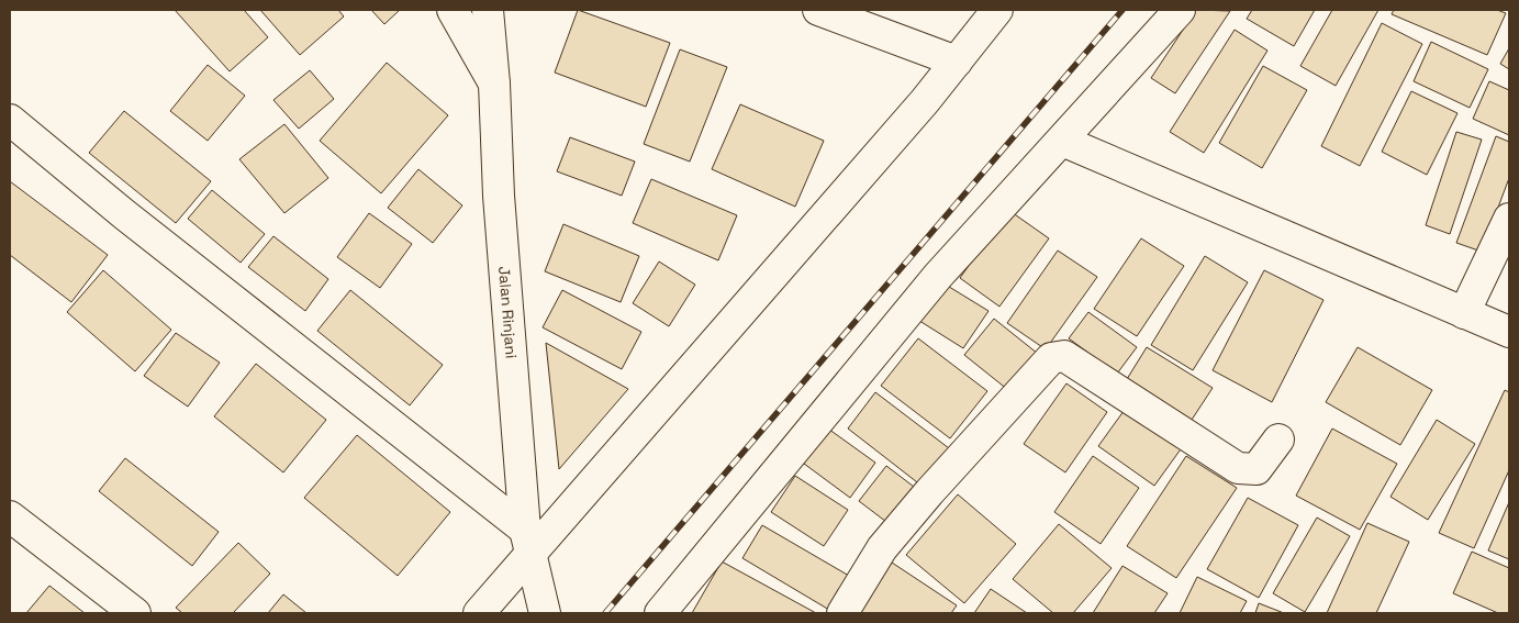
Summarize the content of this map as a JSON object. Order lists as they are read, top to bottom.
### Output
{
  "streets": {
    "street": ["Jalan Rinjani"]
  }
}
